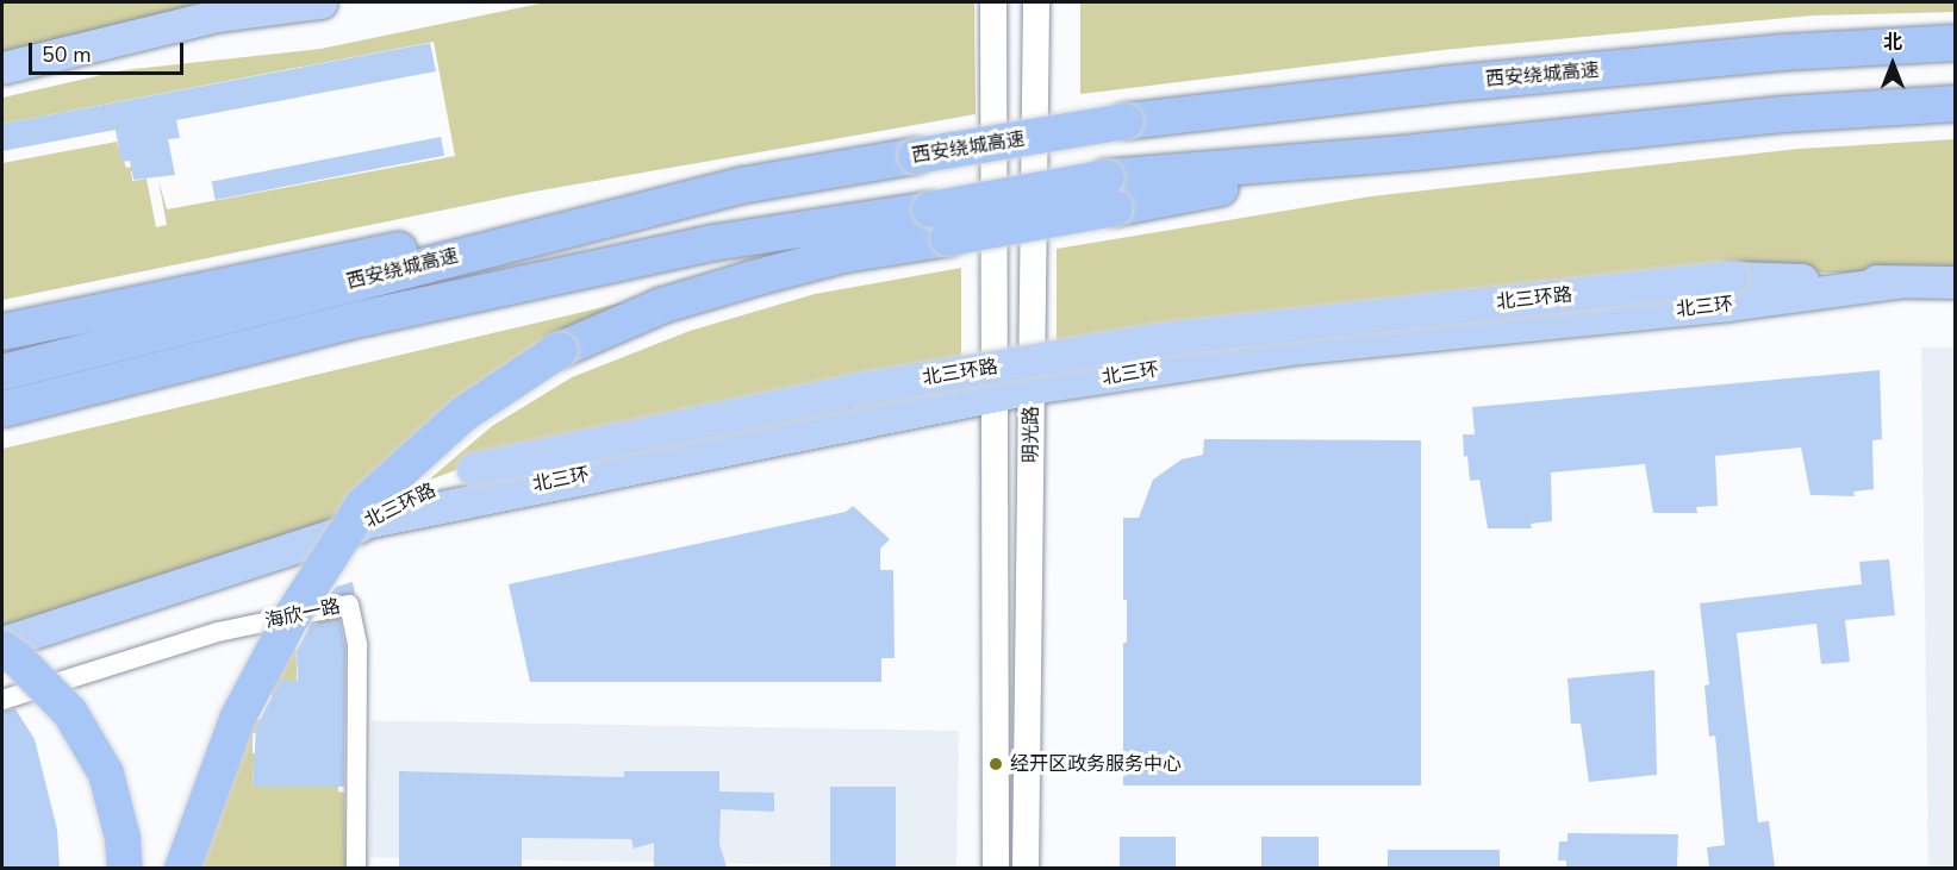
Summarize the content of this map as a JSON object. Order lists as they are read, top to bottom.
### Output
{
  "streets": {
    "highway": ["西安绕城高速", "北三环路", "北三环"],
    "main road": ["明光路"],
    "street": ["海欣一路"]
  },
  "crossings": [
    ["北三环路", "北三环"],
    ["北三环", "明光路"]
  ],
  "places": ["经开区政务服务中心"],
  "scale_bar": "50 m",
  "north": "top"
}
